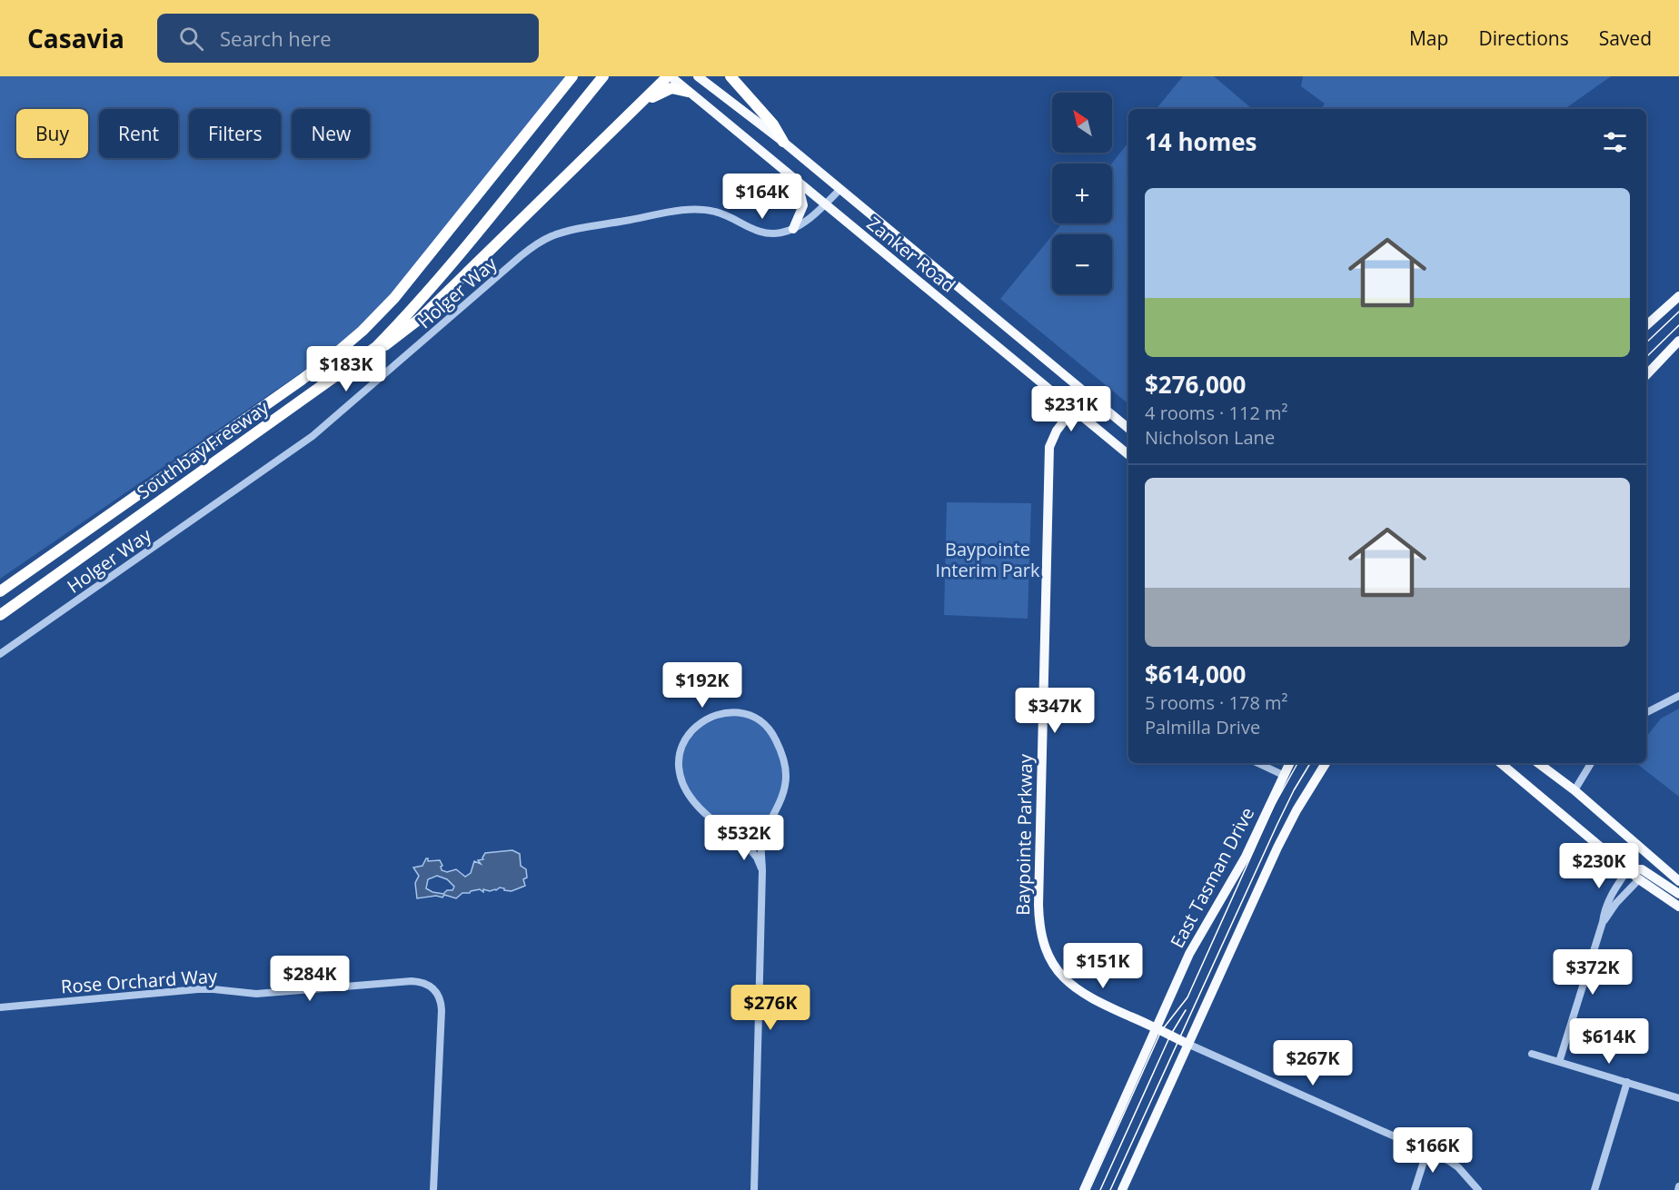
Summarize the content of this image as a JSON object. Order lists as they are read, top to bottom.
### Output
{
  "streets": {
    "highway": ["Southbay Freeway"],
    "main road": ["Zanker Road", "Baypointe Parkway", "East Tasman Drive"],
    "street": ["Holger Way", "Rose Orchard Way"]
  },
  "crossings": [
    ["Zanker Road", "Holger Way"],
    ["Zanker Road", "Baypointe Parkway"],
    ["Baypointe Parkway", "East Tasman Drive"]
  ],
  "parks": ["Baypointe Interim Park"],
  "north": "top left",
  "page": {
    "header": "Casavia",
    "search": "Search here",
    "nav": ["Map", "Directions", "Saved"],
    "map_buttons": ["+", "−"],
    "chip": [
      "Buy",
      "Rent",
      "Filters",
      "New"
    ],
    "heading": "14 homes",
    "price": [
      "$164K",
      "$183K",
      "$231K",
      "$192K",
      "$347K",
      "$532K",
      "$230K",
      "$151K",
      "$372K",
      "$284K",
      "$276K",
      "$614K",
      "$267K",
      "$166K"
    ],
    "list": [
      {
        "name": "$276,000",
        "note": "4 rooms · 112 m² · Nicholson Lane"
      },
      {
        "name": "$614,000",
        "note": "5 rooms · 178 m² · Palmilla Drive"
      }
    ]
  }
}
